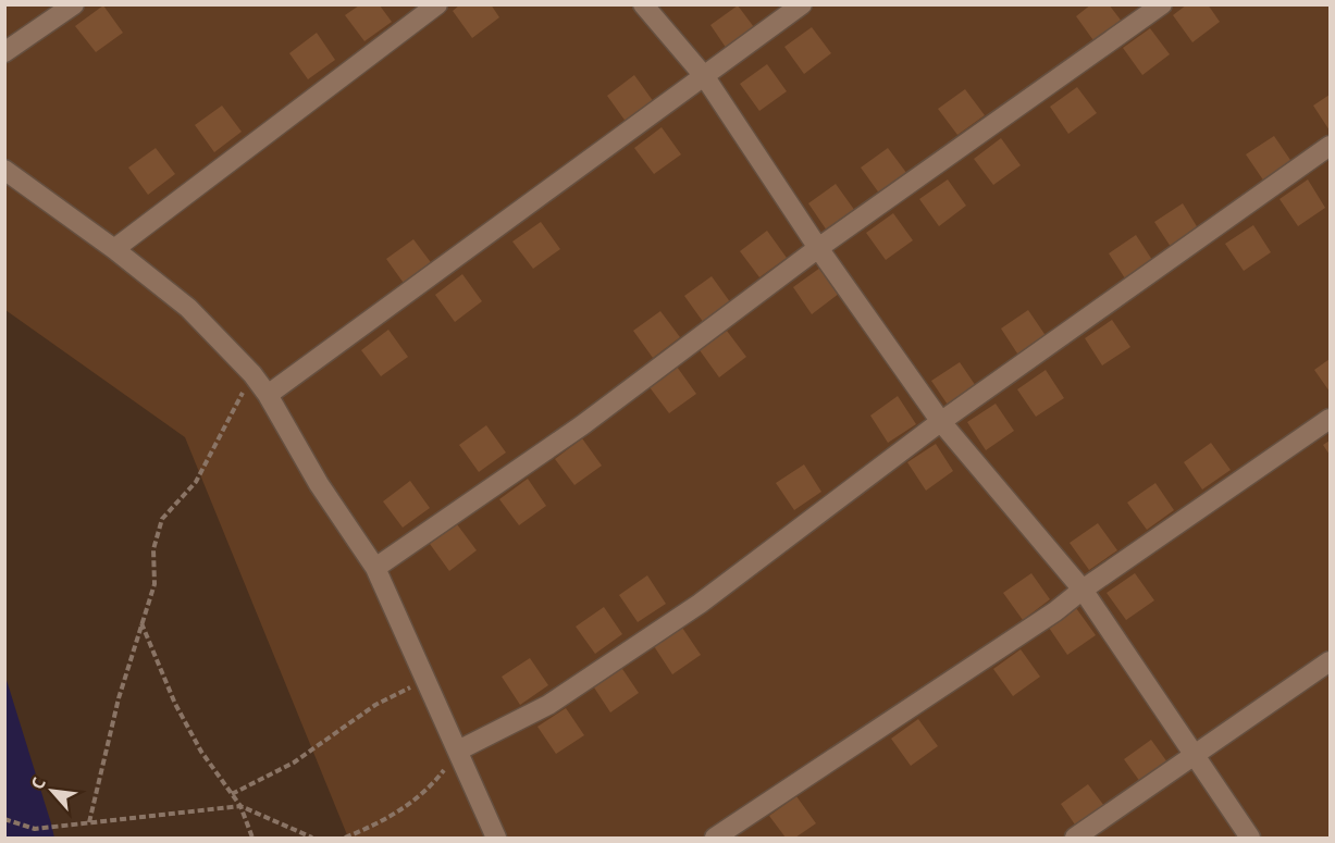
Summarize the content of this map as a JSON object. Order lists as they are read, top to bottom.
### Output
{
  "north": "top left"
}
